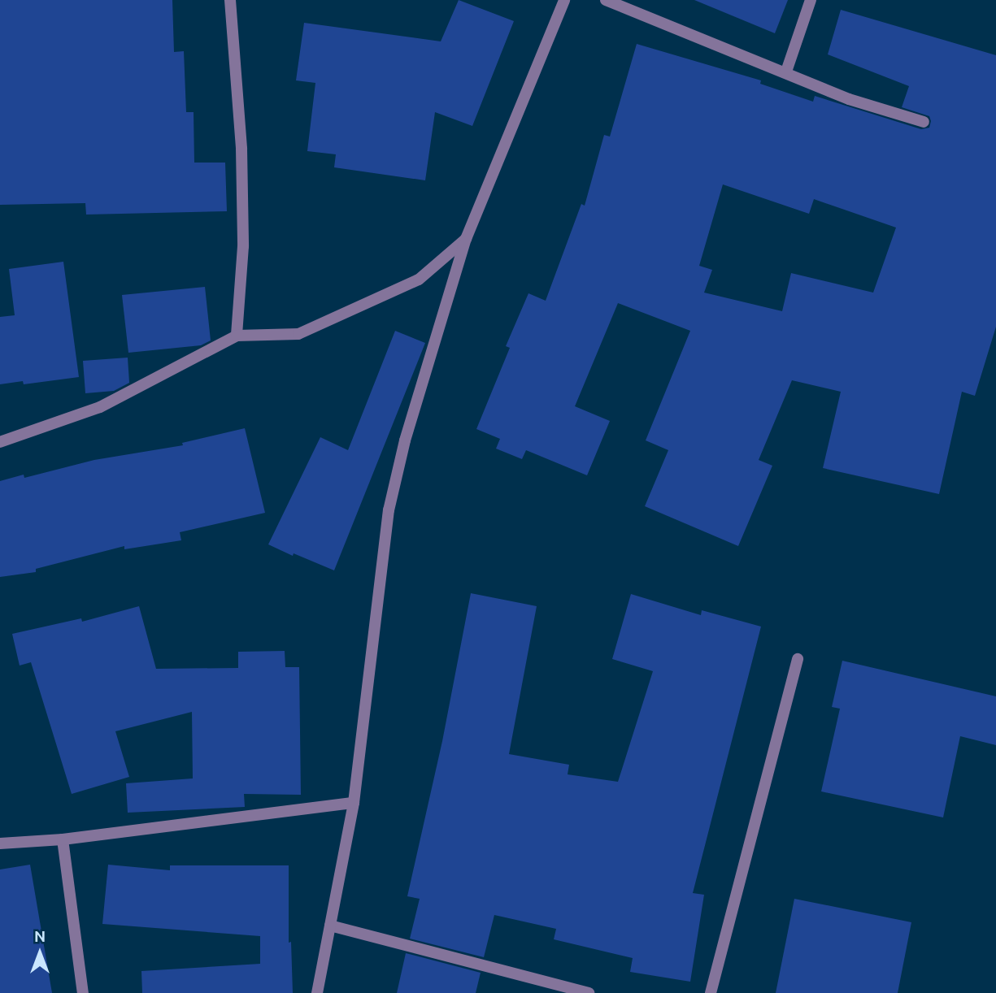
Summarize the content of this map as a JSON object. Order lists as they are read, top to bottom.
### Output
{
  "north": "top"
}
